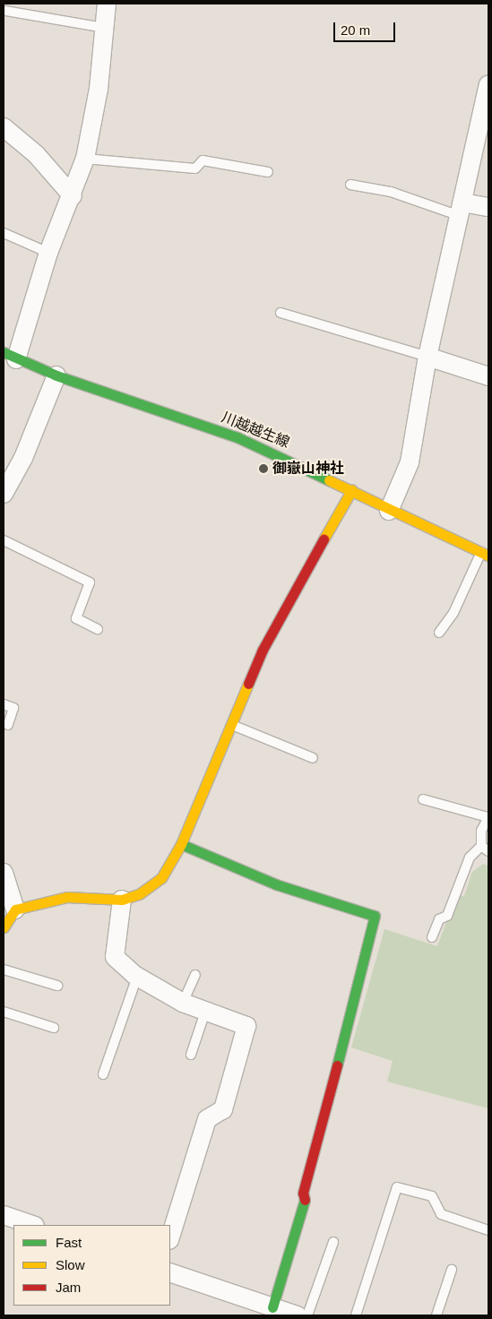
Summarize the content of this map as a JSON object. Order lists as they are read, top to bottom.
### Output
{
  "streets": {
    "street": ["川越越生線"]
  },
  "places": ["御嶽山神社"],
  "legend": ["Fast", "Slow", "Jam"],
  "scale_bar": "20 m"
}
